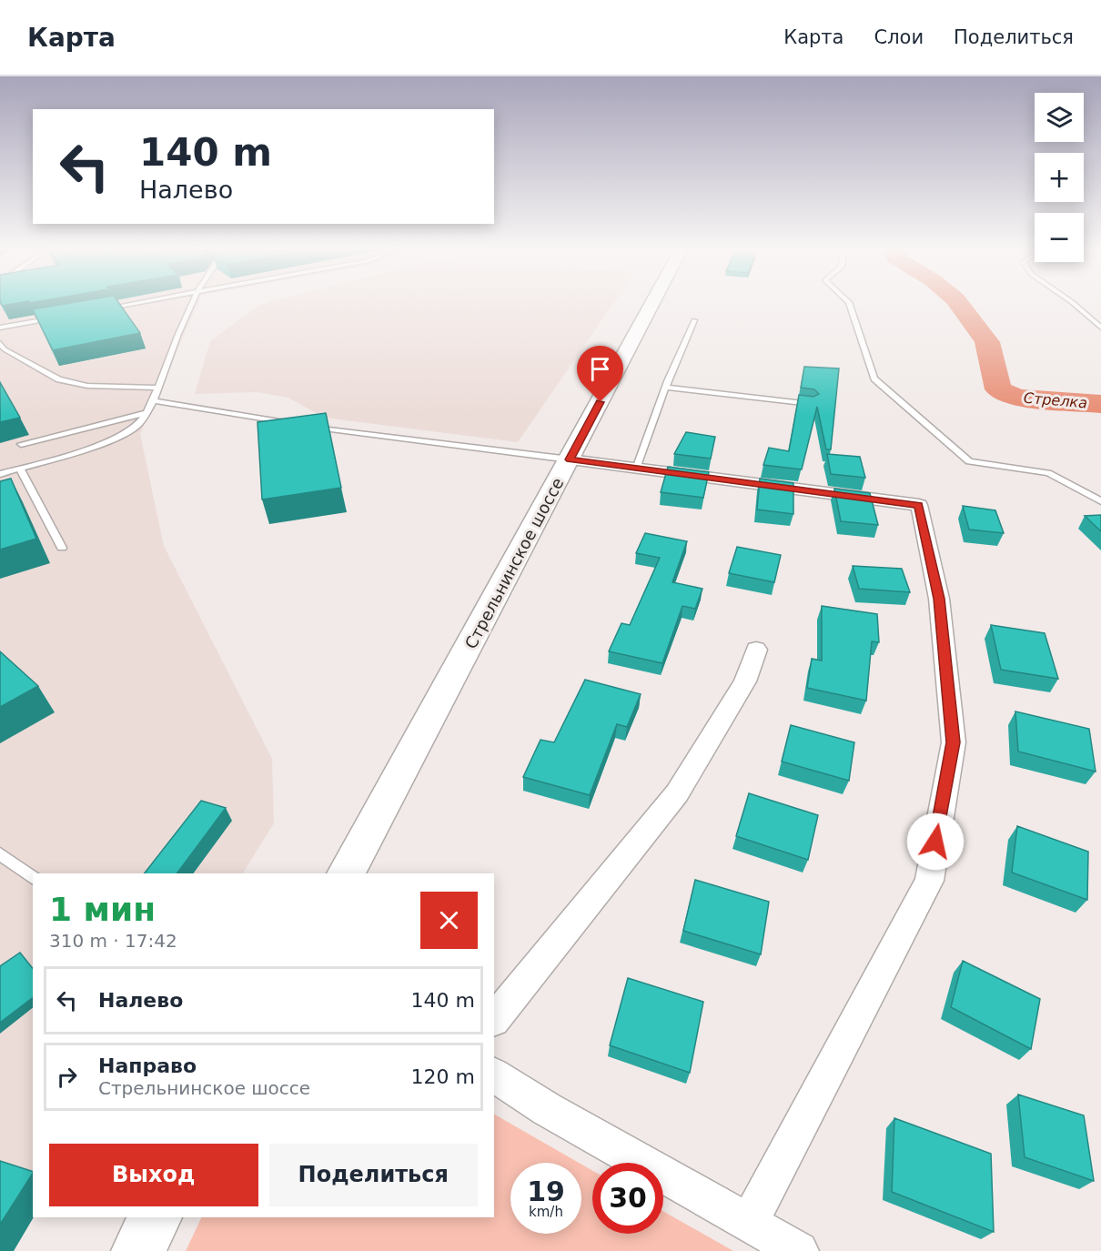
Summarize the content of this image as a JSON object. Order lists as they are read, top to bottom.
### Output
{
  "streets": {
    "main road": ["Стрельнинское шоссе"]
  },
  "water": ["Стрелка"],
  "page": {
    "header": "Карта",
    "nav": ["Карта", "Слои", "Поделиться"],
    "map_buttons": ["+", "−"],
    "turn": ["140 m", "Налево"],
    "heading": ["1 мин", "310 m · 17:42"],
    "list": [
      {
        "name": "Налево",
        "value": "140 m"
      },
      {
        "name": "Направо",
        "note": "Стрельнинское шоссе",
        "value": "120 m"
      }
    ],
    "buttons": ["Выход", "Поделиться"],
    "speed": "19 km/h",
    "limit": "30"
  }
}
